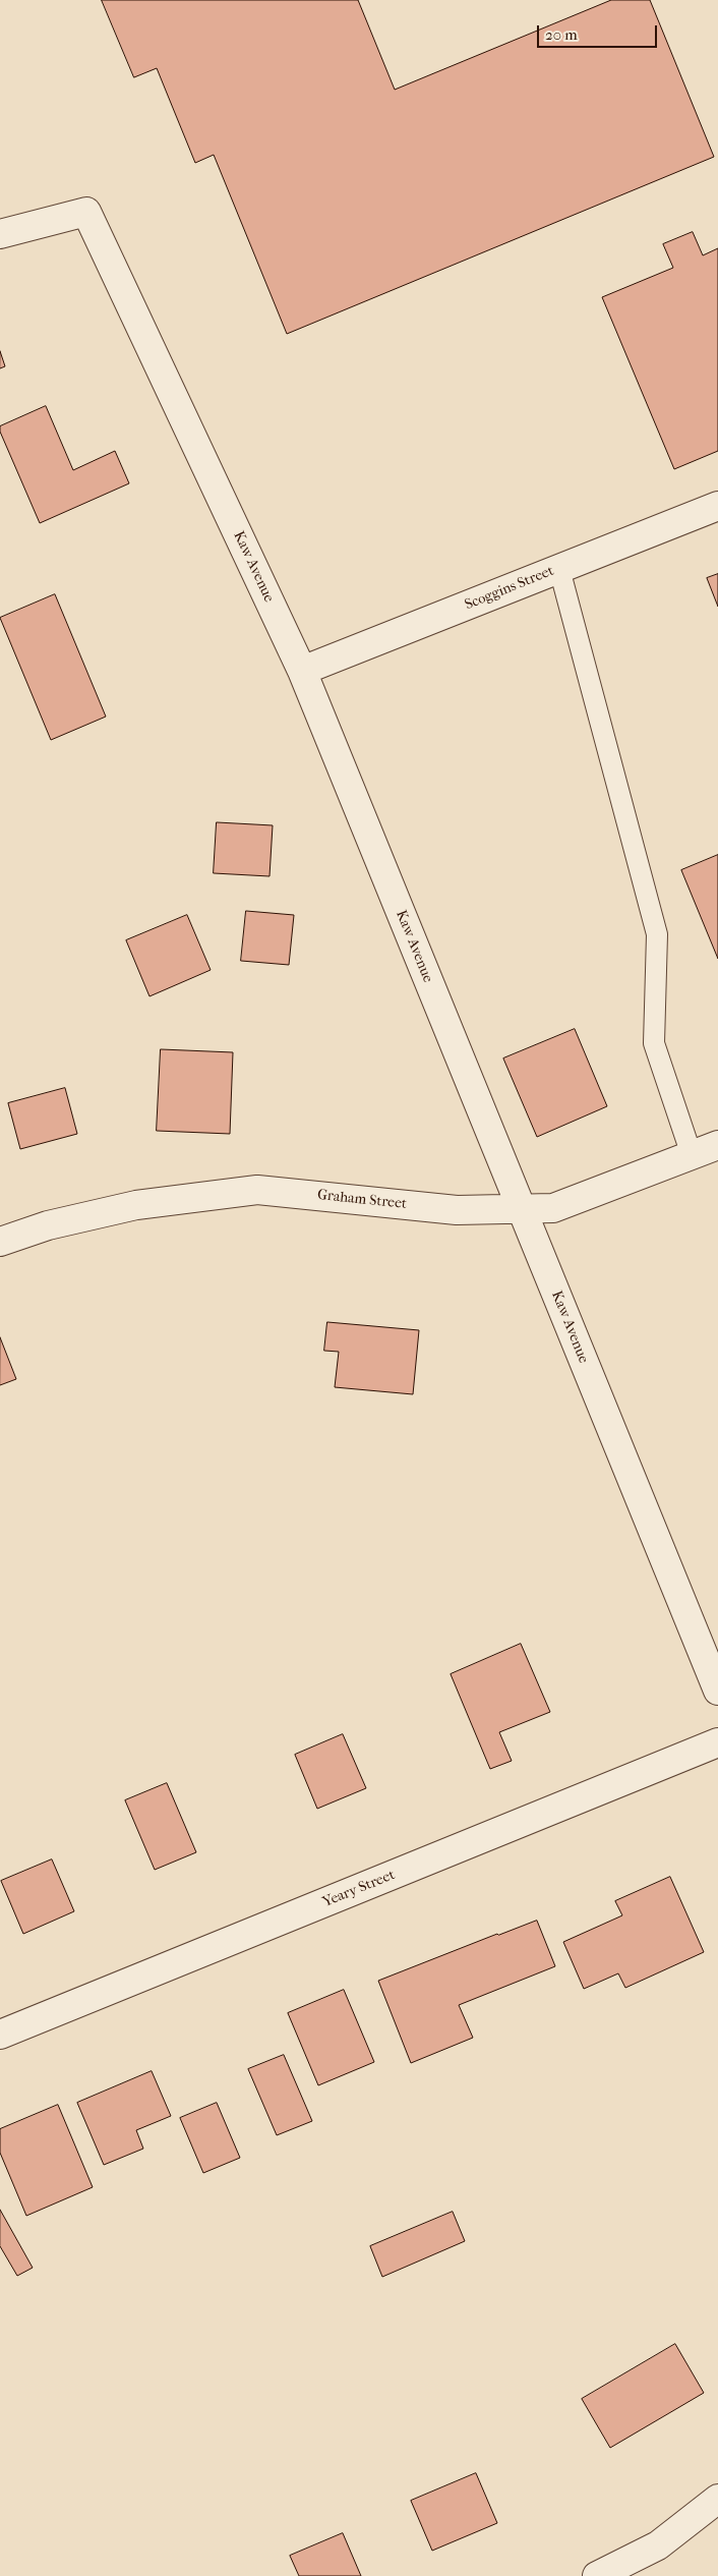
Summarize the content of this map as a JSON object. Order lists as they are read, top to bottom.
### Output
{
  "streets": {
    "street": [
      "Kaw Avenue",
      "Scoggins Street",
      "Graham Street",
      "Yeary Street"
    ]
  },
  "crossings": [
    ["Kaw Avenue", "Scoggins Street"],
    ["Kaw Avenue", "Graham Street"]
  ],
  "scale_bar": "20 m"
}
